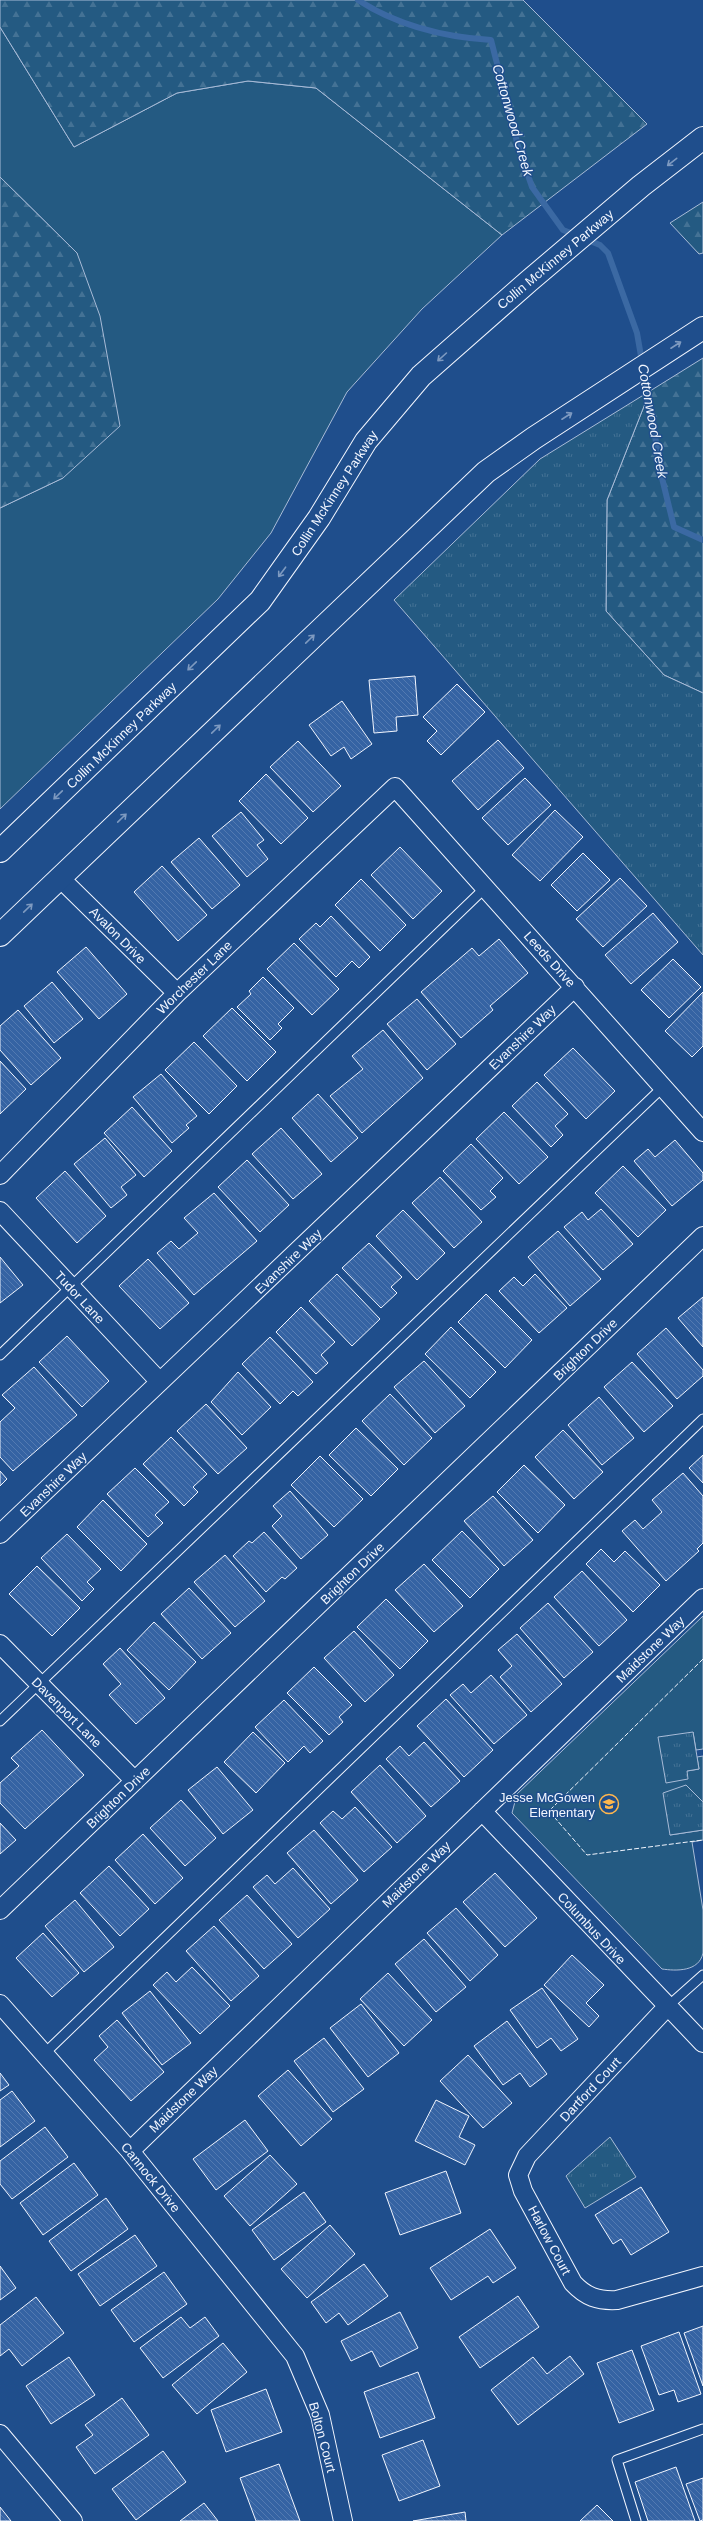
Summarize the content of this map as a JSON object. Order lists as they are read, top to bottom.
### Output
{
  "streets": {
    "street": [
      "Collin McKinney Parkway",
      "Avalon Drive",
      "Leeds Drive",
      "Worchester Lane",
      "Evanshire Way",
      "Tudor Lane",
      "Brighton Drive",
      "Maidstone Way",
      "Davenport Lane",
      "Columbus Drive",
      "Dartford Court",
      "Cannock Drive",
      "Harlow Court",
      "Bolton Court"
    ]
  },
  "crossings": [
    ["Avalon Drive", "Worchester Lane"],
    ["Leeds Drive", "Worchester Lane"],
    ["Leeds Drive", "Evanshire Way"],
    ["Evanshire Way", "Tudor Lane"],
    ["Brighton Drive", "Davenport Lane"],
    ["Maidstone Way", "Columbus Drive"],
    ["Maidstone Way", "Cannock Drive"],
    ["Columbus Drive", "Dartford Court"],
    ["Dartford Court", "Harlow Court"],
    ["Cannock Drive", "Bolton Court"]
  ],
  "water": ["Cottonwood Creek"],
  "places": {
    "school or university": ["Jesse McGowen Elementary"]
  }
}
